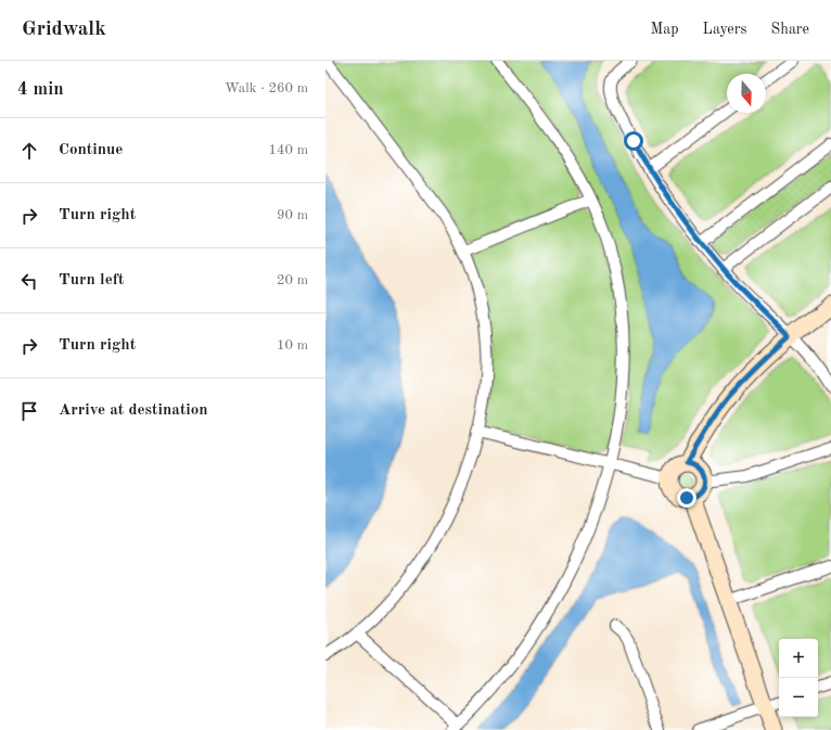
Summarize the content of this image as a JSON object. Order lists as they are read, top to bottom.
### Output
{
  "north": "bottom",
  "page": {
    "header": "Gridwalk",
    "nav": ["Map", "Layers", "Share"],
    "heading": ["4 min", "Walk · 260 m"],
    "list": [
      ["Continue", "140 m"],
      ["Turn right", "90 m"],
      ["Turn left", "20 m"],
      ["Turn right", "10 m"],
      "Arrive at destination"
    ],
    "map_buttons": ["+", "−"]
  }
}
